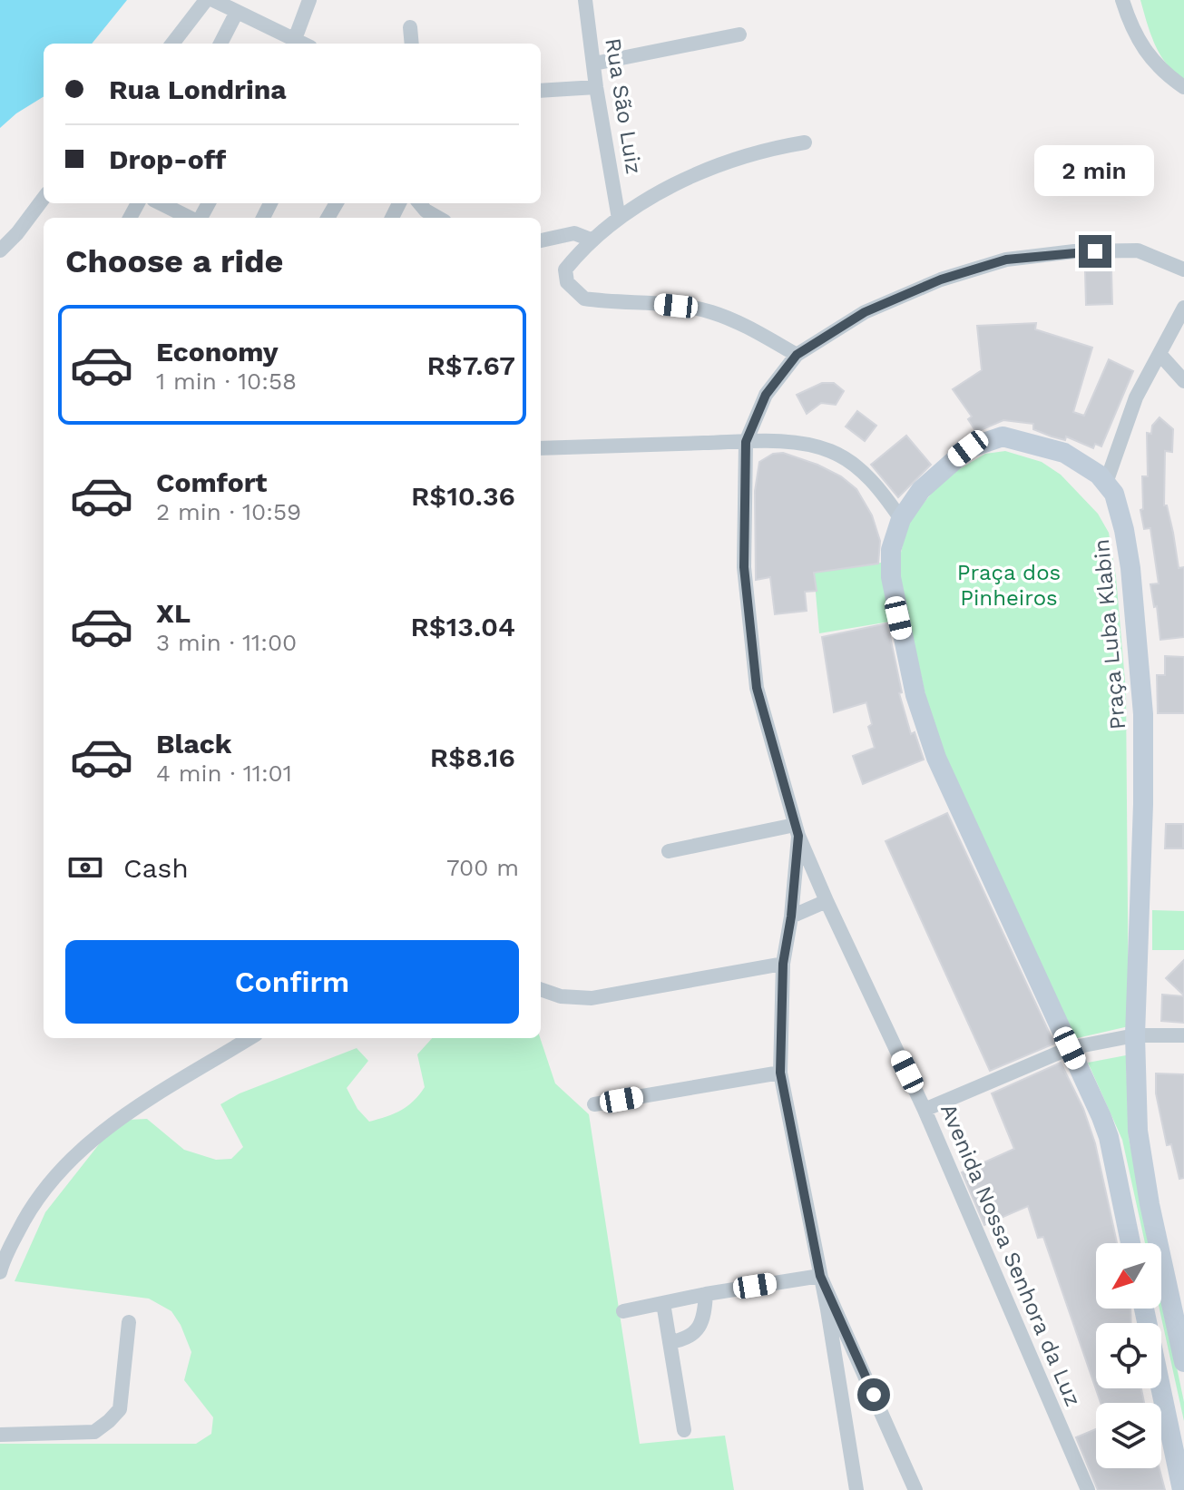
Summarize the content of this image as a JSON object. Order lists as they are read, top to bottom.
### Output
{
  "streets": {
    "main road": ["Praça Luba Klabin"],
    "street": ["Rua São Luiz", "Avenida Nossa Senhora da Luz"]
  },
  "parks": ["Praça dos Pinheiros"],
  "north": "bottom left",
  "page": {
    "banner": ["Rua Londrina", "Drop-off"],
    "bubble": "2 min",
    "heading": "Choose a ride",
    "list": [
      {
        "name": "Economy",
        "note": "1 min · 10:58",
        "value": "R$7.67"
      },
      {
        "name": "Comfort",
        "note": "2 min · 10:59",
        "value": "R$10.36"
      },
      {
        "name": "XL",
        "note": "3 min · 11:00",
        "value": "R$13.04"
      },
      {
        "name": "Black",
        "note": "4 min · 11:01",
        "value": "R$8.16"
      }
    ],
    "pay": ["Cash", "700 m"],
    "buttons": "Confirm"
  }
}
